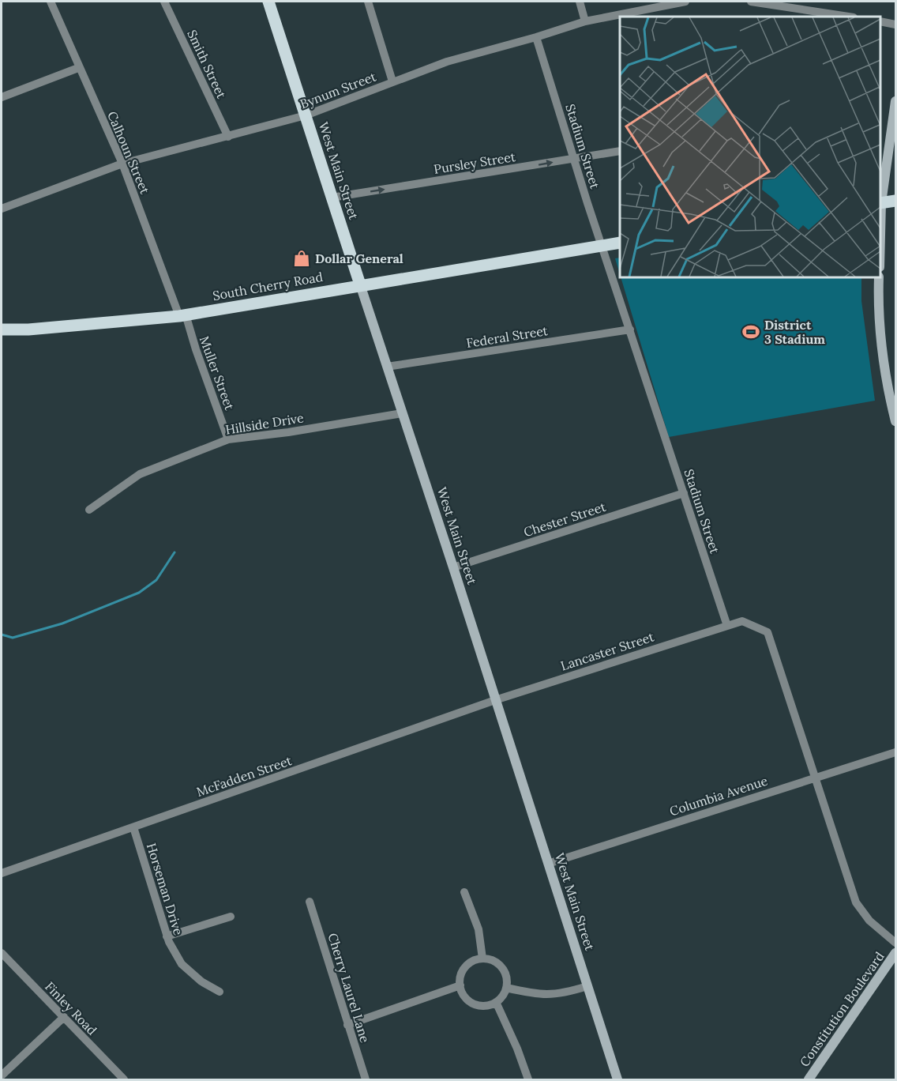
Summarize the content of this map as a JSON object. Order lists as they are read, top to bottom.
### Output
{
  "streets": {
    "main road": ["West Main Street", "South Cherry Road", "Constitution Boulevard"],
    "street": [
      "Smith Street",
      "Bynum Street",
      "Stadium Street",
      "Calhoun Street",
      "Pursley Street",
      "Federal Street",
      "Muller Street",
      "Hillside Drive",
      "Chester Street",
      "Lancaster Street",
      "McFadden Street",
      "Columbia Avenue",
      "Horseman Drive",
      "Cherry Laurel Lane",
      "Finley Road"
    ]
  },
  "crossings": [
    ["Smith Street", "Bynum Street"],
    ["Bynum Street", "Stadium Street"],
    ["Bynum Street", "Calhoun Street"],
    ["Bynum Street", "West Main Street"],
    ["Stadium Street", "Pursley Street"],
    ["Stadium Street", "South Cherry Road"],
    ["Stadium Street", "Federal Street"],
    ["Stadium Street", "Chester Street"],
    ["Stadium Street", "Lancaster Street"],
    ["Calhoun Street", "South Cherry Road"],
    ["Calhoun Street", "Muller Street"],
    ["Pursley Street", "West Main Street"],
    ["West Main Street", "South Cherry Road"],
    ["West Main Street", "Federal Street"],
    ["West Main Street", "Hillside Drive"],
    ["West Main Street", "Chester Street"],
    ["West Main Street", "Lancaster Street"],
    ["West Main Street", "McFadden Street"],
    ["West Main Street", "Columbia Avenue"],
    ["South Cherry Road", "Muller Street"],
    ["Muller Street", "Hillside Drive"],
    ["Lancaster Street", "McFadden Street"],
    ["McFadden Street", "Horseman Drive"]
  ],
  "one_way": ["Pursley Street"],
  "places": {
    "shop": ["Dollar General"],
    "sports": ["District 3 Stadium"]
  }
}
